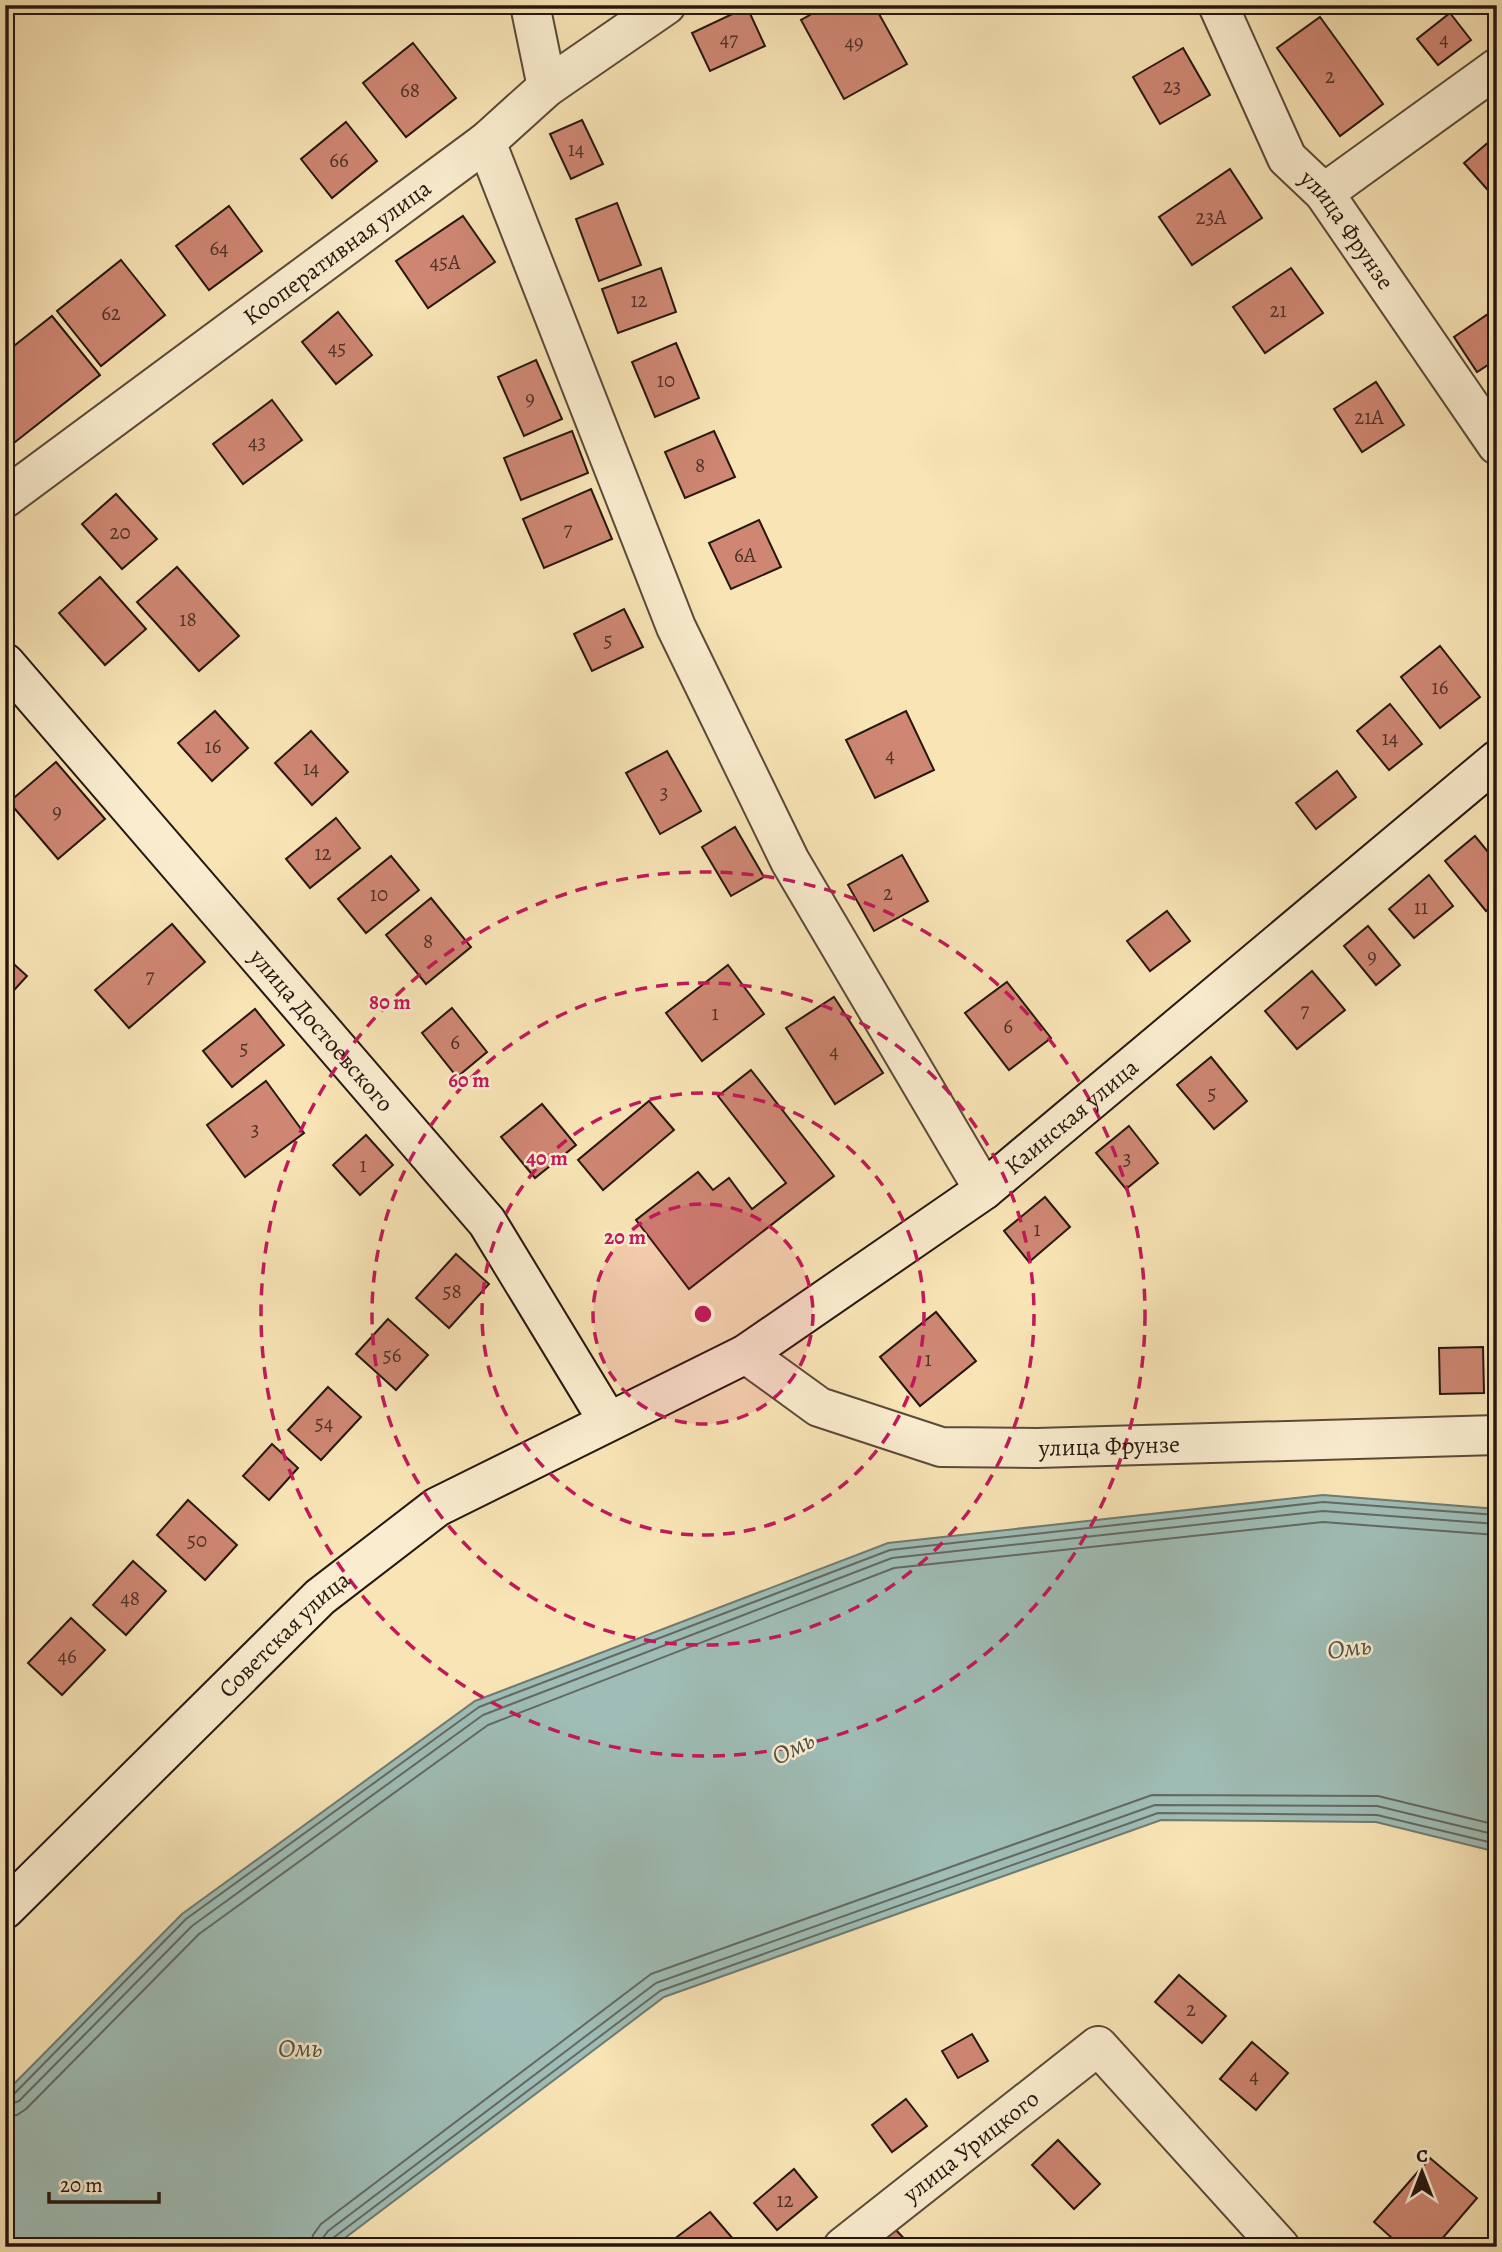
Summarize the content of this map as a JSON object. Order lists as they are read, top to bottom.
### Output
{
  "streets": {
    "street": [
      "улица Фрунзе",
      "Кооперативная улица",
      "улица Достоевского",
      "Каинская улица",
      "Советская улица",
      "улица Урицкого"
    ]
  },
  "crossings": [
    ["улица Фрунзе", "Каинская улица"],
    ["улица Достоевского", "Каинская улица"],
    ["улица Достоевского", "Советская улица"],
    ["Каинская улица", "Советская улица"]
  ],
  "water": ["Омь"],
  "house_numbers": [
    "47",
    "4",
    "49",
    "2",
    "23",
    "68",
    "14",
    "66",
    "23А",
    "64",
    "45А",
    "12",
    "21",
    "62",
    "45",
    "10",
    "9",
    "21А",
    "43",
    "8",
    "7",
    "20",
    "6А",
    "18",
    "5",
    "16",
    "14",
    "16",
    "4",
    "14",
    "3",
    "9",
    "12",
    "2",
    "10",
    "11",
    "8",
    "9",
    "7",
    "7",
    "1",
    "6",
    "6",
    "5",
    "4",
    "5",
    "3",
    "3",
    "1",
    "1",
    "58",
    "56",
    "1",
    "54",
    "50",
    "48",
    "46",
    "2",
    "4",
    "12"
  ],
  "scale_bar": "20 m",
  "north": "top",
  "rings": [
    "80 m",
    "60 m",
    "40 m",
    "20 m"
  ]
}
